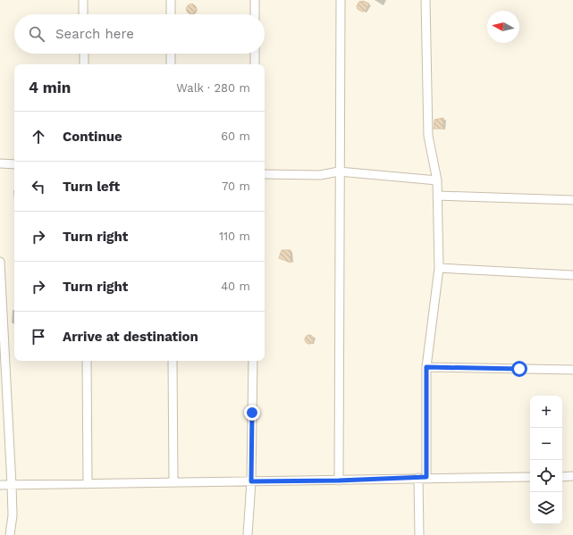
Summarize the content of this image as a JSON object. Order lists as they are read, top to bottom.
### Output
{
  "north": "left",
  "page": {
    "search": "Search here",
    "heading": ["4 min", "Walk · 280 m"],
    "list": [
      ["Continue", "60 m"],
      ["Turn left", "70 m"],
      ["Turn right", "110 m"],
      ["Turn right", "40 m"],
      "Arrive at destination"
    ],
    "map_buttons": ["+", "−"]
  }
}
